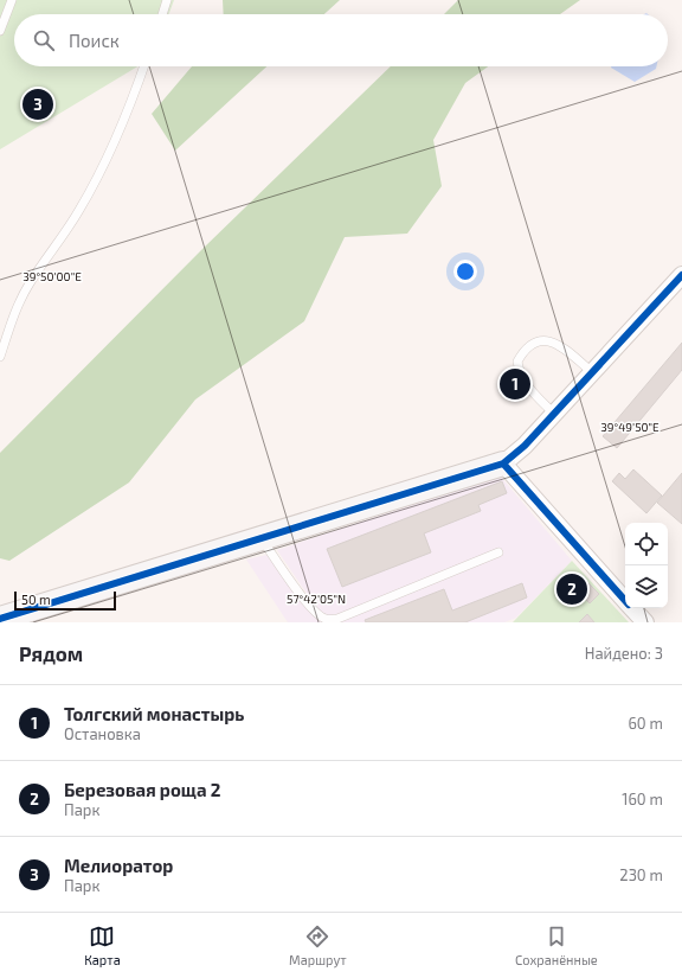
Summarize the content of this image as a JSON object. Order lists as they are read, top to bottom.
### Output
{
  "scale_bar": "50 m",
  "page": {
    "search": "Поиск",
    "pins": ["3", "1", "2"],
    "scale": "50 m",
    "heading": ["Рядом", "Найдено: 3"],
    "list": [
      {
        "mark": "1",
        "name": "Толгский монастырь",
        "note": "Остановка",
        "value": "60 m"
      },
      {
        "mark": "2",
        "name": "Березовая роща 2",
        "note": "Парк",
        "value": "160 m"
      },
      {
        "mark": "3",
        "name": "Мелиоратор",
        "note": "Парк",
        "value": "230 m"
      }
    ],
    "nav": ["Карта", "Маршрут", "Сохранённые"]
  },
  "coordinates": ["39°50'00\"E", "39°49'50\"E", "57°42'05\"N"]
}
